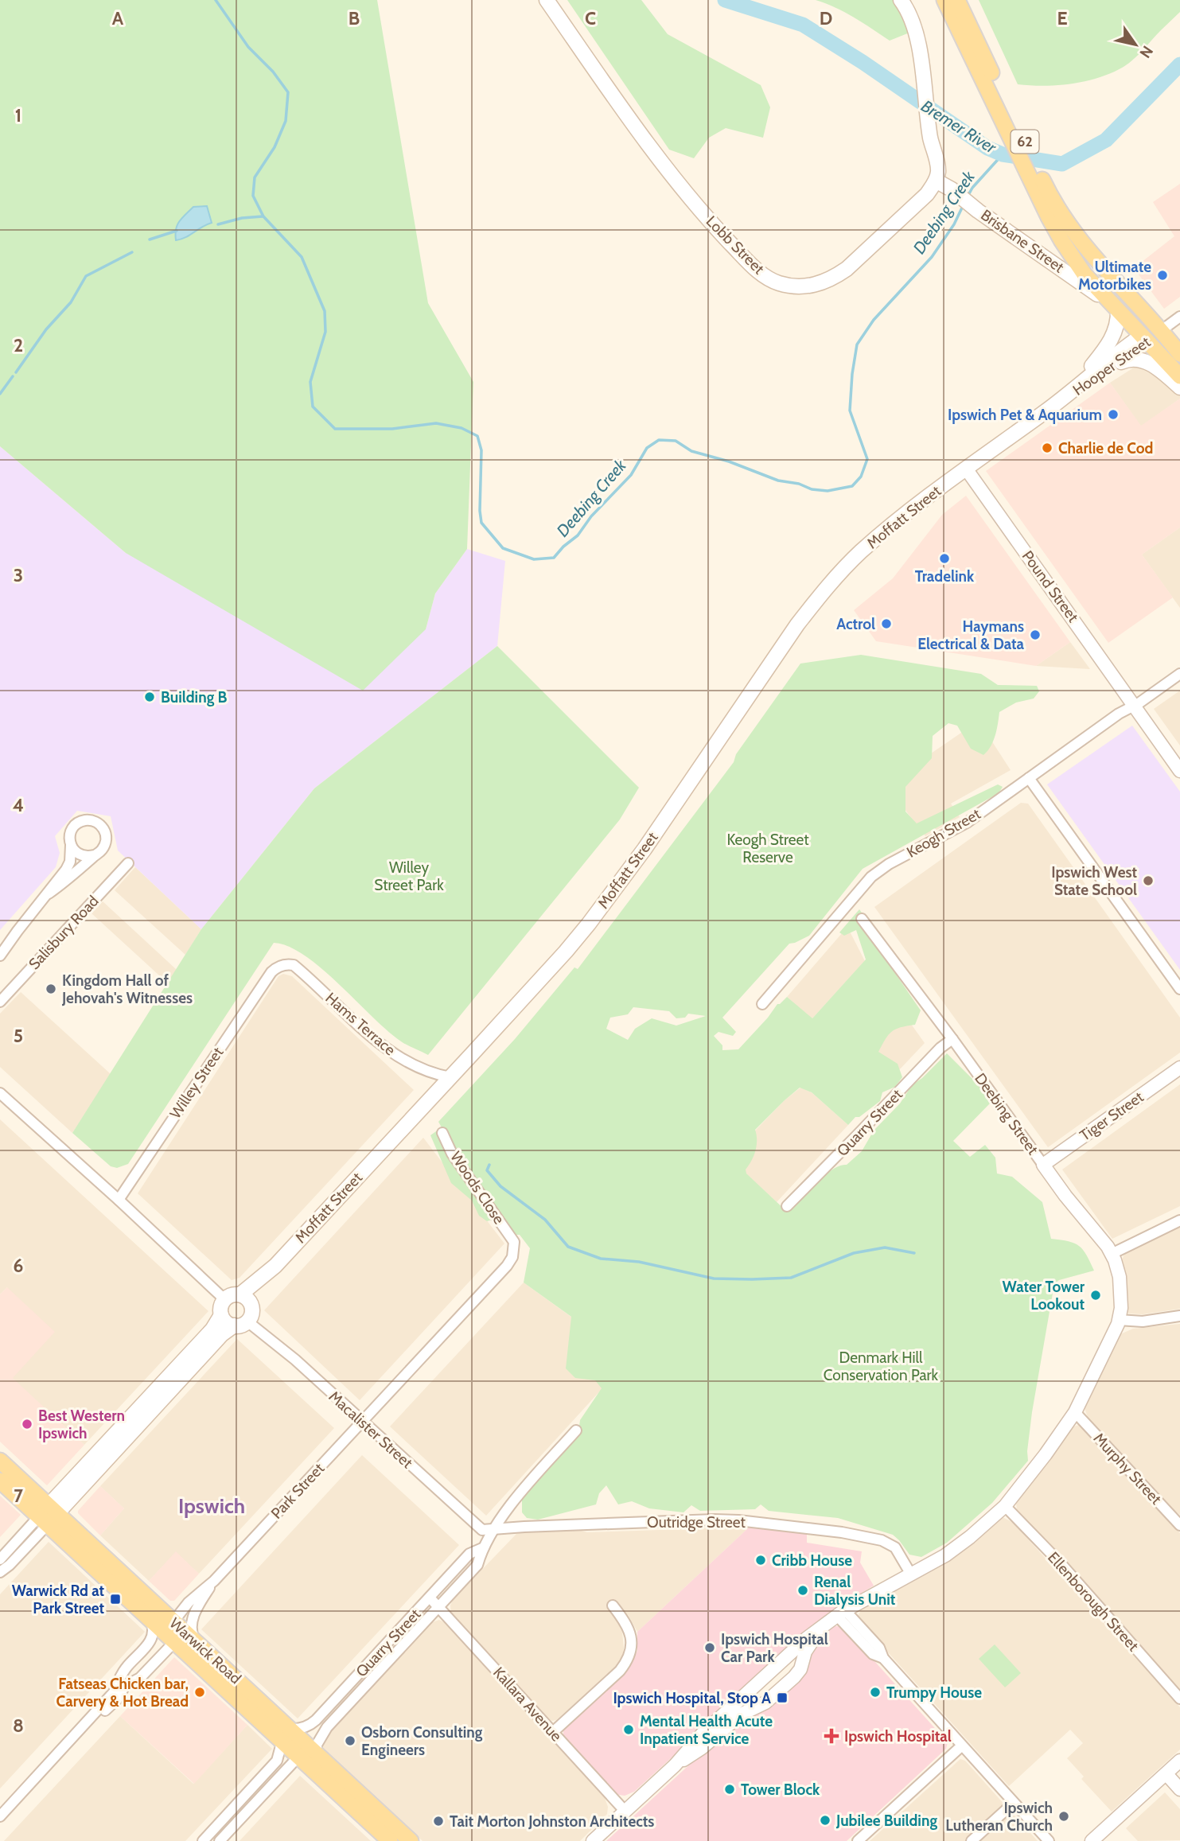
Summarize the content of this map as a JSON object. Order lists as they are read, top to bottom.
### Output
{
  "streets": {
    "main road": [
      "62",
      "Brisbane Street",
      "Lobb Street",
      "Hooper Street",
      "Moffatt Street",
      "Warwick Road"
    ],
    "street": [
      "Pound Street",
      "Keogh Street",
      "Salisbury Road",
      "Hams Terrace",
      "Willey Street",
      "Deebing Street",
      "Tiger Street",
      "Quarry Street",
      "Woods Close",
      "Macalister Street",
      "Murphy Street",
      "Park Street",
      "Outridge Street",
      "Ellenborough Street",
      "Kallara Avenue"
    ]
  },
  "crossings": [
    ["62", "Brisbane Street"],
    ["62", "Hooper Street"],
    ["Brisbane Street", "Lobb Street"],
    ["Hooper Street", "Moffatt Street"],
    ["Hooper Street", "Pound Street"],
    ["Moffatt Street", "Pound Street"],
    ["Moffatt Street", "Hams Terrace"],
    ["Moffatt Street", "Macalister Street"],
    ["Pound Street", "Keogh Street"],
    ["Hams Terrace", "Willey Street"],
    ["Deebing Street", "Tiger Street"],
    ["Deebing Street", "Quarry Street"],
    ["Deebing Street", "Murphy Street"],
    ["Deebing Street", "Outridge Street"],
    ["Deebing Street", "Ellenborough Street"],
    ["Quarry Street", "Macalister Street"],
    ["Quarry Street", "Outridge Street"],
    ["Quarry Street", "Warwick Road"],
    ["Quarry Street", "Kallara Avenue"],
    ["Woods Close", "Park Street"],
    ["Macalister Street", "Park Street"],
    ["Macalister Street", "Outridge Street"],
    ["Park Street", "Warwick Road"]
  ],
  "districts": ["Ipswich"],
  "water": ["Bremer River", "Deebing Creek"],
  "parks": ["Keogh Street Reserve", "Willey Street Park", "Denmark Hill Conservation Park"],
  "places": {
    "other": [
      "Ultimate Motorbikes",
      "Ipswich Pet & Aquarium",
      "Charlie de Cod",
      "Tradelink",
      "Actrol",
      "Haymans Electrical & Data",
      "Building B",
      "Ipswich West State School",
      "Kingdom Hall of Jehovah's Witnesses",
      "Water Tower Lookout",
      "Best Western Ipswich",
      "Cribb House",
      "Renal Dialysis Unit",
      "Ipswich Hospital Car Park",
      "Fatseas Chicken bar, Carvery & Hot Bread",
      "Trumpy House",
      "Mental Health Acute Inpatient Service",
      "Osborn Consulting Engineers",
      "Tower Block",
      "Ipswich Lutheran Church",
      "Jubilee Building",
      "Tait Morton Johnston Architects"
    ],
    "transit": ["Warwick Rd at Park Street", "Ipswich Hospital, Stop A"],
    "health": ["Ipswich Hospital"]
  },
  "north": "bottom right",
  "grid": {
    "columns": [
      "A",
      "B",
      "C",
      "D",
      "E"
    ],
    "rows": [
      "1",
      "2",
      "3",
      "4",
      "5",
      "6",
      "7",
      "8"
    ]
  }
}
